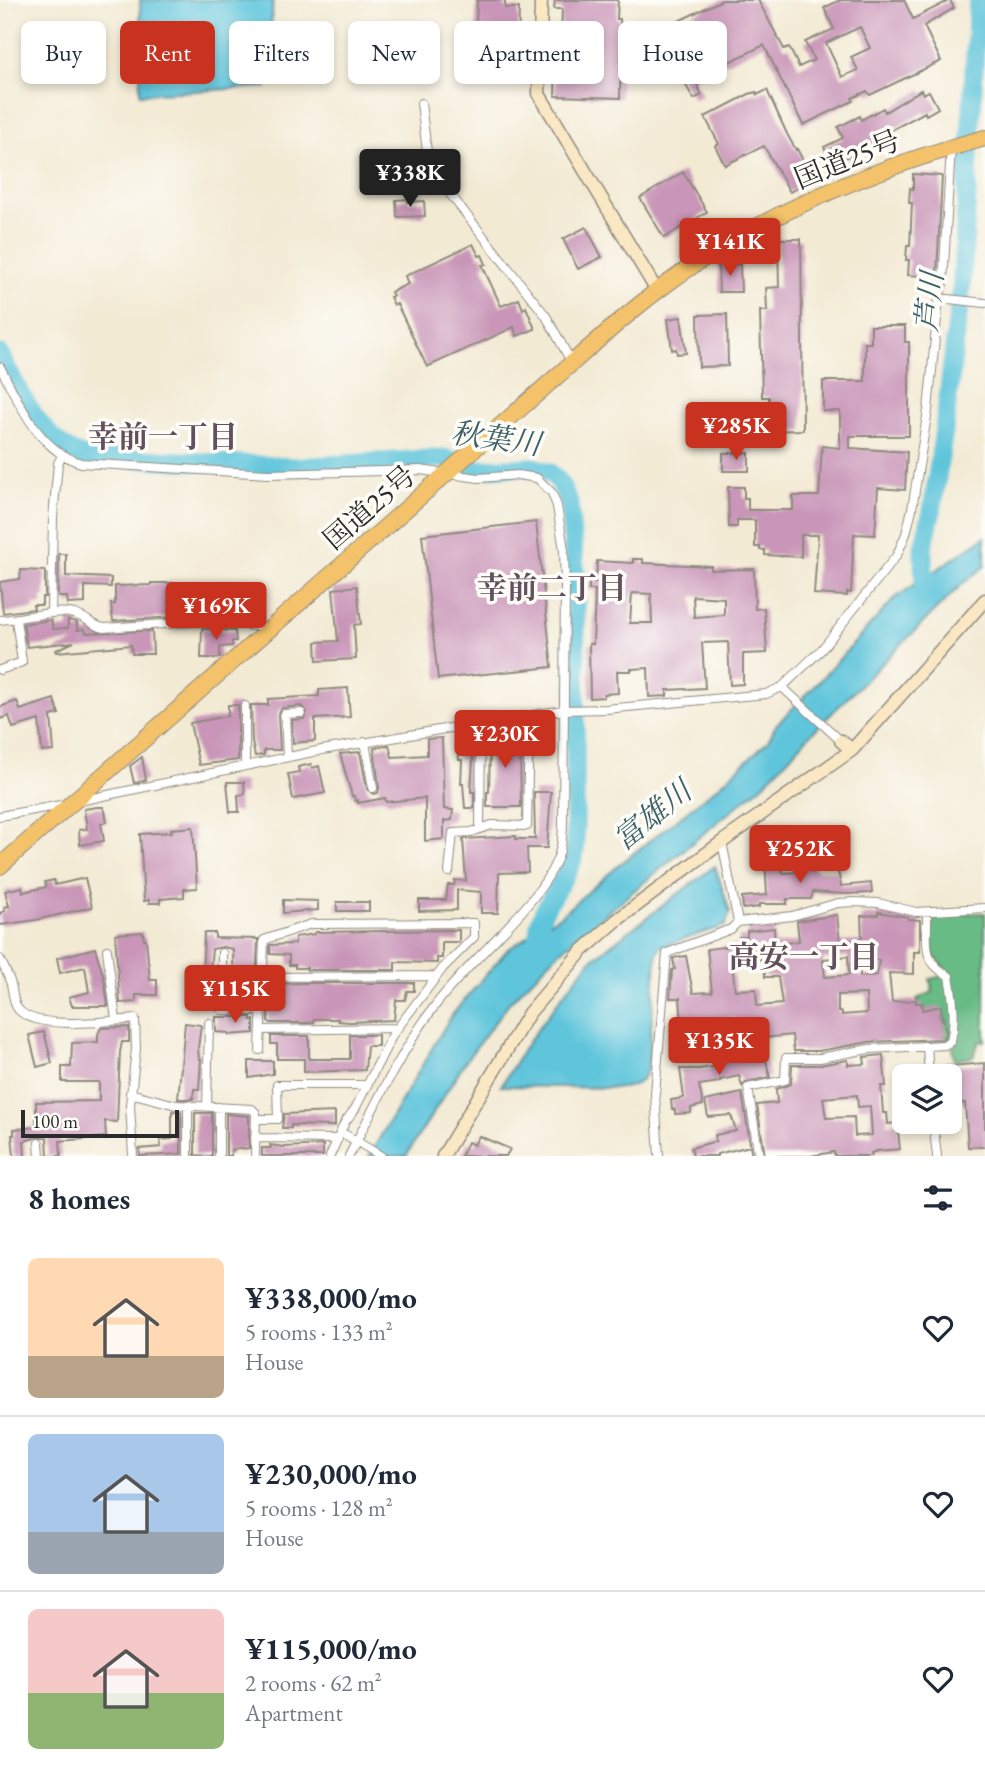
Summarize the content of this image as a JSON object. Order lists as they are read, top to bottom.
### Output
{
  "streets": {
    "highway": ["国道25号"]
  },
  "districts": ["幸前一丁目", "幸前二丁目", "高安一丁目"],
  "water": ["芦川", "秋葉川", "富雄川"],
  "scale_bar": "100 m",
  "page": {
    "chip": [
      "Buy",
      "Rent",
      "Filters",
      "New",
      "Apartment",
      "House"
    ],
    "price": [
      "¥338K",
      "¥141K",
      "¥285K",
      "¥169K",
      "¥230K",
      "¥252K",
      "¥115K",
      "¥135K"
    ],
    "scale": "100 m",
    "heading": "8 homes",
    "list": [
      {
        "name": "¥338,000/mo",
        "note": "5 rooms · 133 m² · House"
      },
      {
        "name": "¥230,000/mo",
        "note": "5 rooms · 128 m² · House"
      },
      {
        "name": "¥115,000/mo",
        "note": "2 rooms · 62 m² · Apartment"
      }
    ]
  }
}
